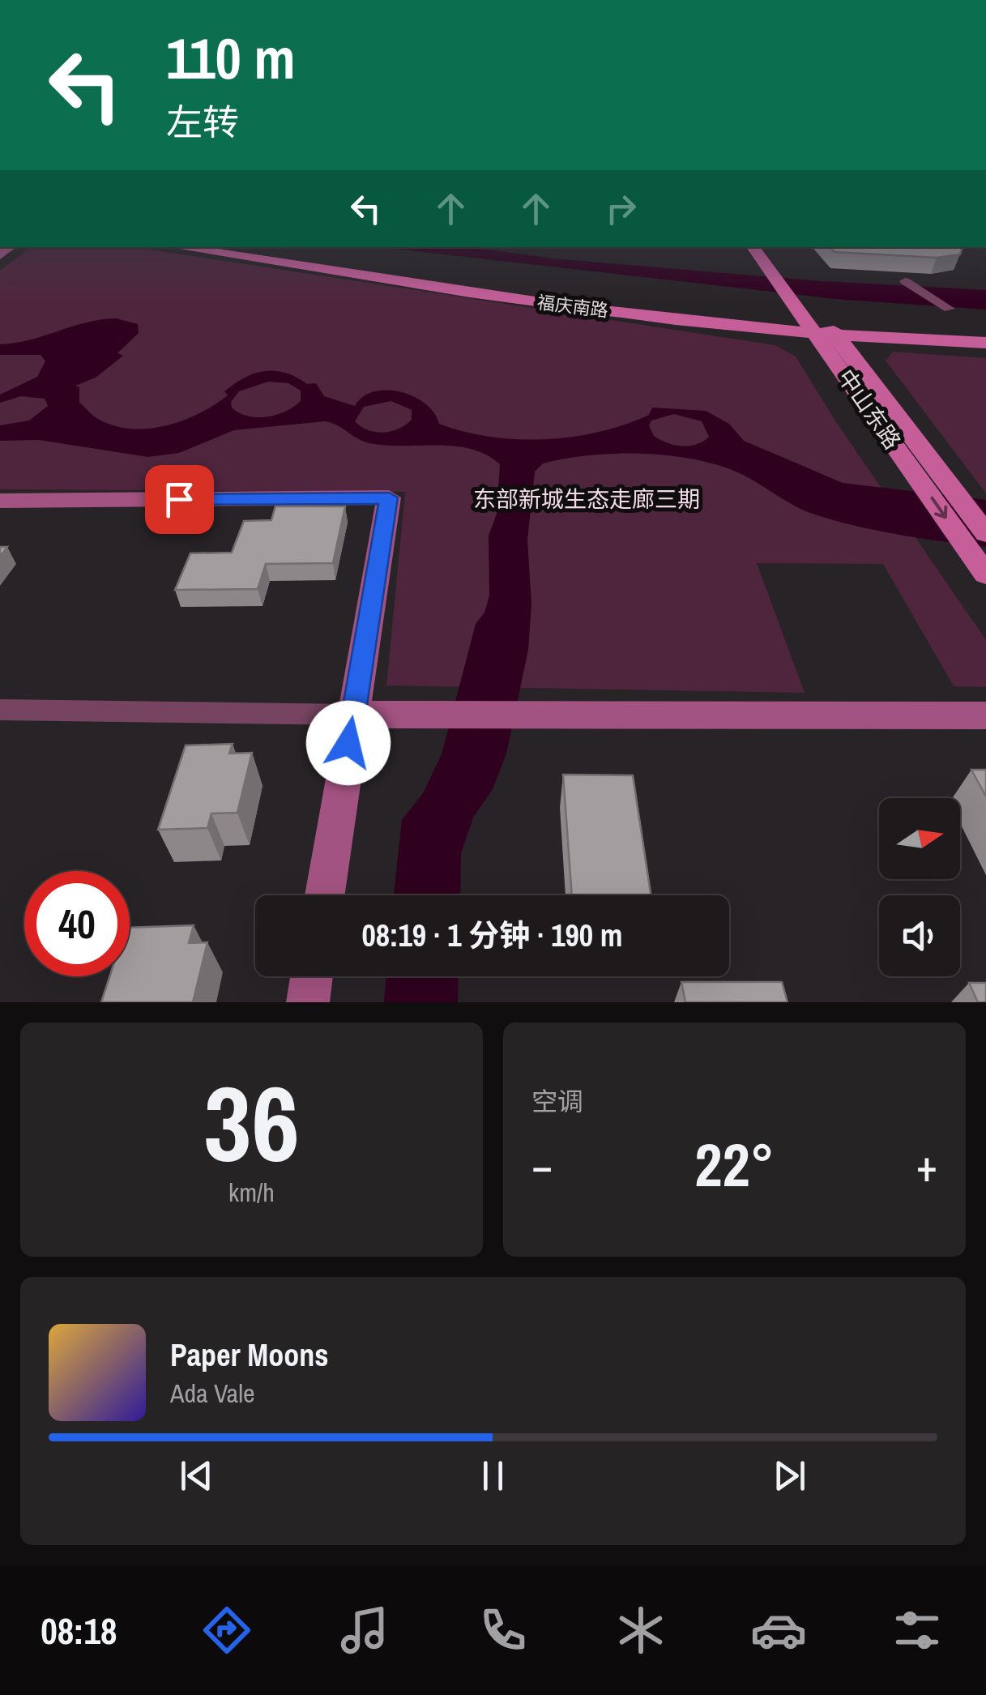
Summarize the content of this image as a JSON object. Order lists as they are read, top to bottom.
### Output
{
  "streets": {
    "main road": ["福庆南路", "中山东路"]
  },
  "crossings": [
    ["福庆南路", "中山东路"]
  ],
  "parks": ["东部新城生态走廊三期"],
  "north": "right",
  "page": {
    "turn": ["110 m", "左转"],
    "limit": "40",
    "trip": "08:19 · 1 分钟 · 190 m",
    "tile": [
      ["36", "km/h"],
      "空调"
    ],
    "heat": ["−", "22°", "+"],
    "song": ["Paper Moons", "Ada Vale"],
    "tabs": "08:18"
  }
}
